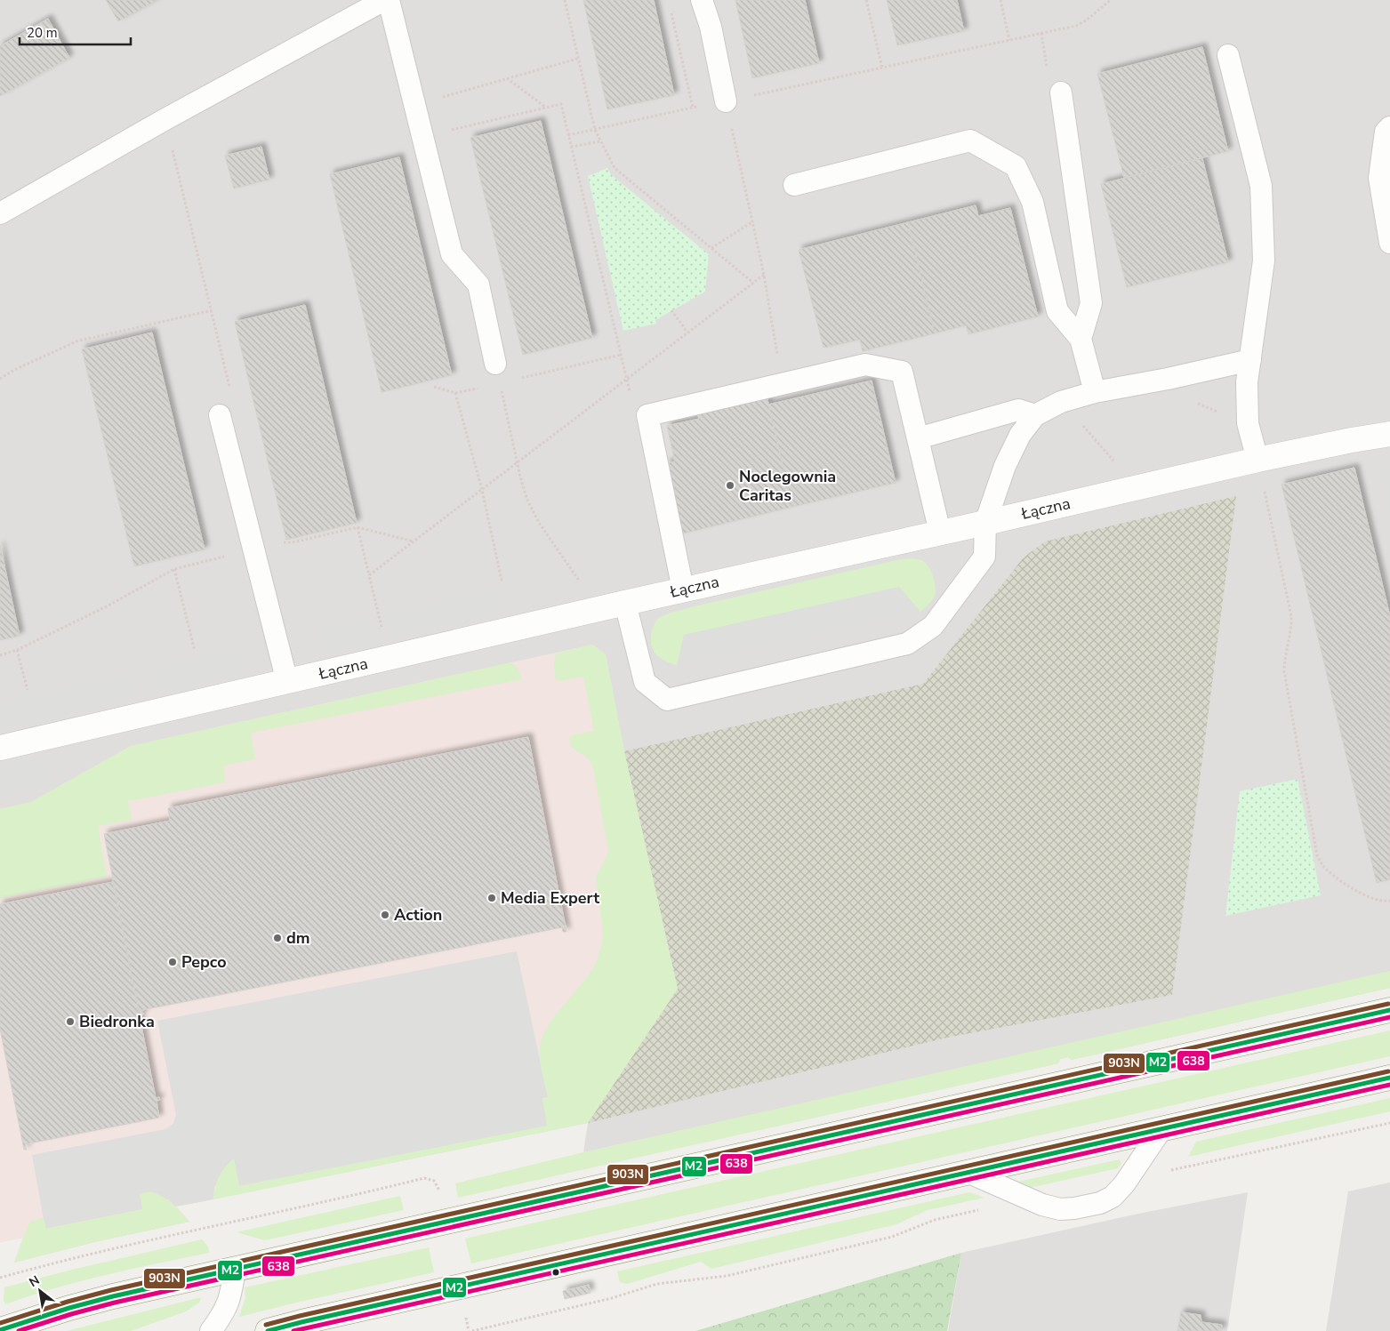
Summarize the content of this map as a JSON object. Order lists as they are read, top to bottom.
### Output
{
  "streets": {
    "street": ["Łączna"]
  },
  "places": [
    "Noclegownia Caritas",
    "Media Expert",
    "Action",
    "dm",
    "Pepco",
    "Biedronka"
  ],
  "lines": ["transit line 903N", "transit line M2", "transit line 638"],
  "scale_bar": "20 m",
  "north": "top left"
}
